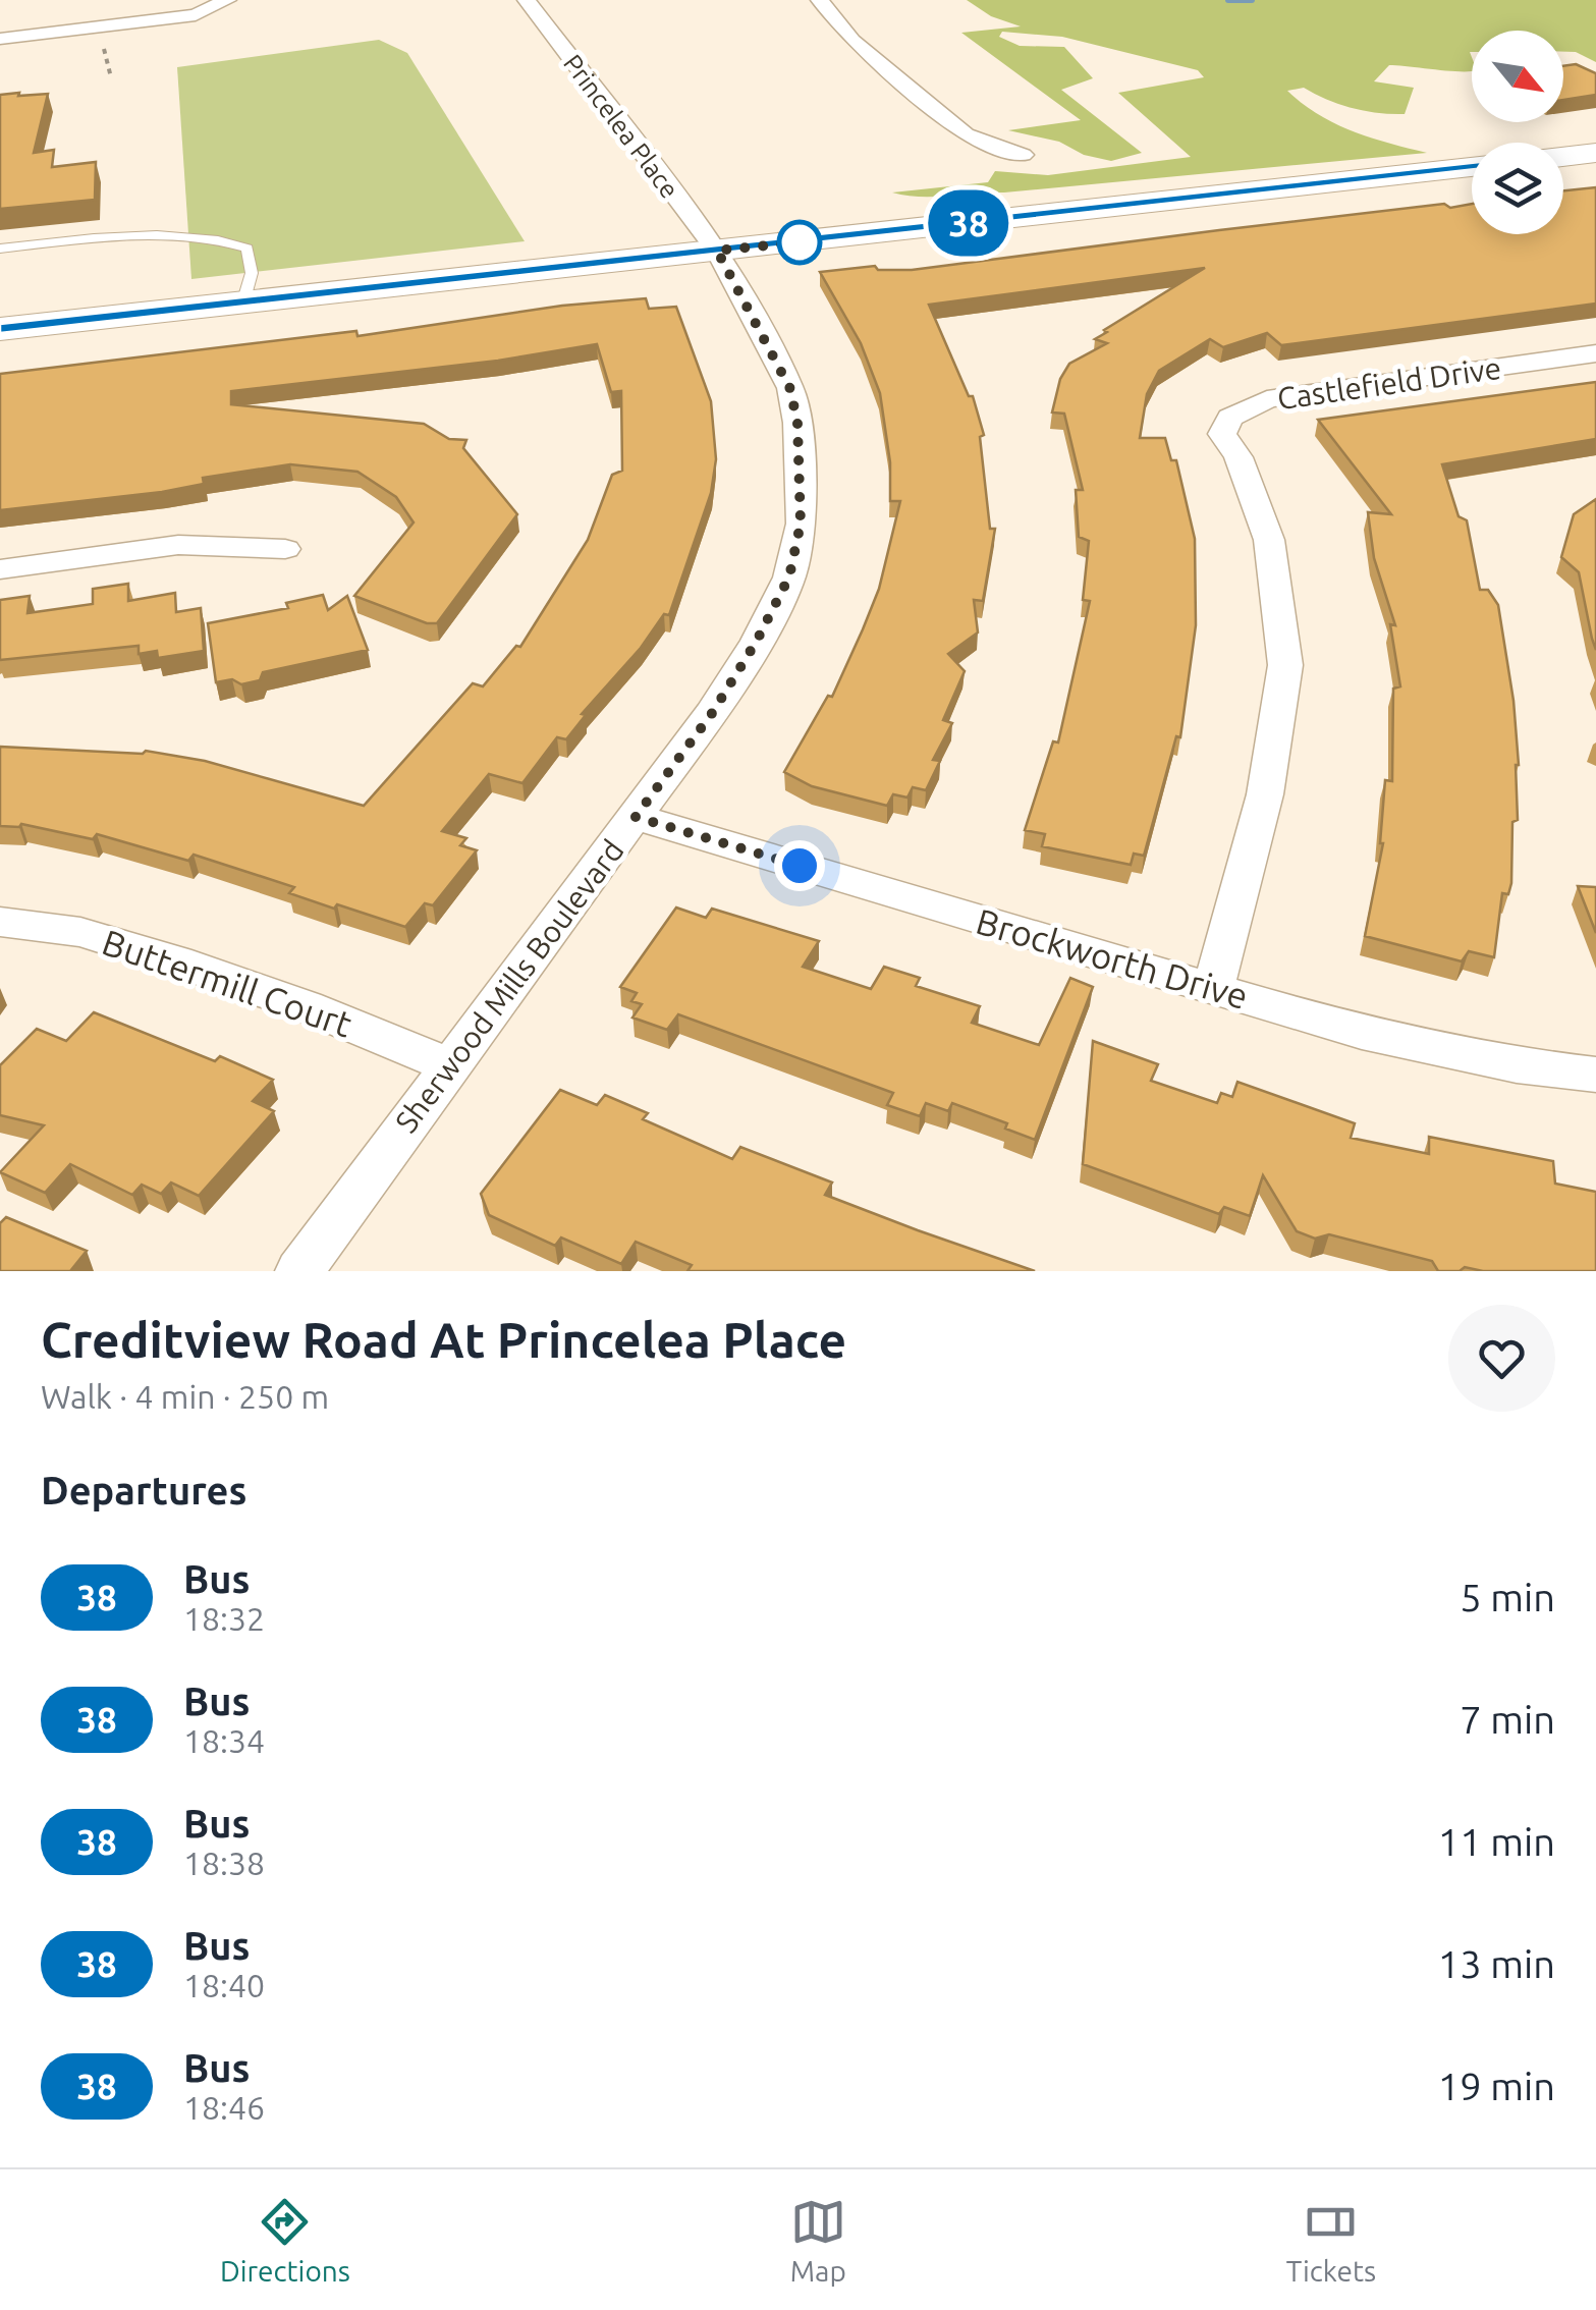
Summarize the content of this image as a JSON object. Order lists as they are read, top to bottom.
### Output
{
  "streets": {
    "street": [
      "Princelea Place",
      "Castlefield Drive",
      "Brockworth Drive",
      "Buttermill Court",
      "Sherwood Mills Boulevard"
    ]
  },
  "crossings": [
    ["Princelea Place", "Sherwood Mills Boulevard"],
    ["Castlefield Drive", "Brockworth Drive"],
    ["Brockworth Drive", "Sherwood Mills Boulevard"],
    ["Buttermill Court", "Sherwood Mills Boulevard"]
  ],
  "lines": ["bus line 38"],
  "north": "bottom right",
  "page": {
    "on_map": "38",
    "heading": [
      ["Creditview Road At Princelea Place", "Walk · 4 min · 250 m"],
      "Departures"
    ],
    "list": [
      {
        "mark": "38",
        "name": "Bus",
        "note": "18:32",
        "value": "5 min"
      },
      {
        "mark": "38",
        "name": "Bus",
        "note": "18:34",
        "value": "7 min"
      },
      {
        "mark": "38",
        "name": "Bus",
        "note": "18:38",
        "value": "11 min"
      },
      {
        "mark": "38",
        "name": "Bus",
        "note": "18:40",
        "value": "13 min"
      },
      {
        "mark": "38",
        "name": "Bus",
        "note": "18:46",
        "value": "19 min"
      }
    ],
    "tabs": ["Directions", "Map", "Tickets"]
  }
}
